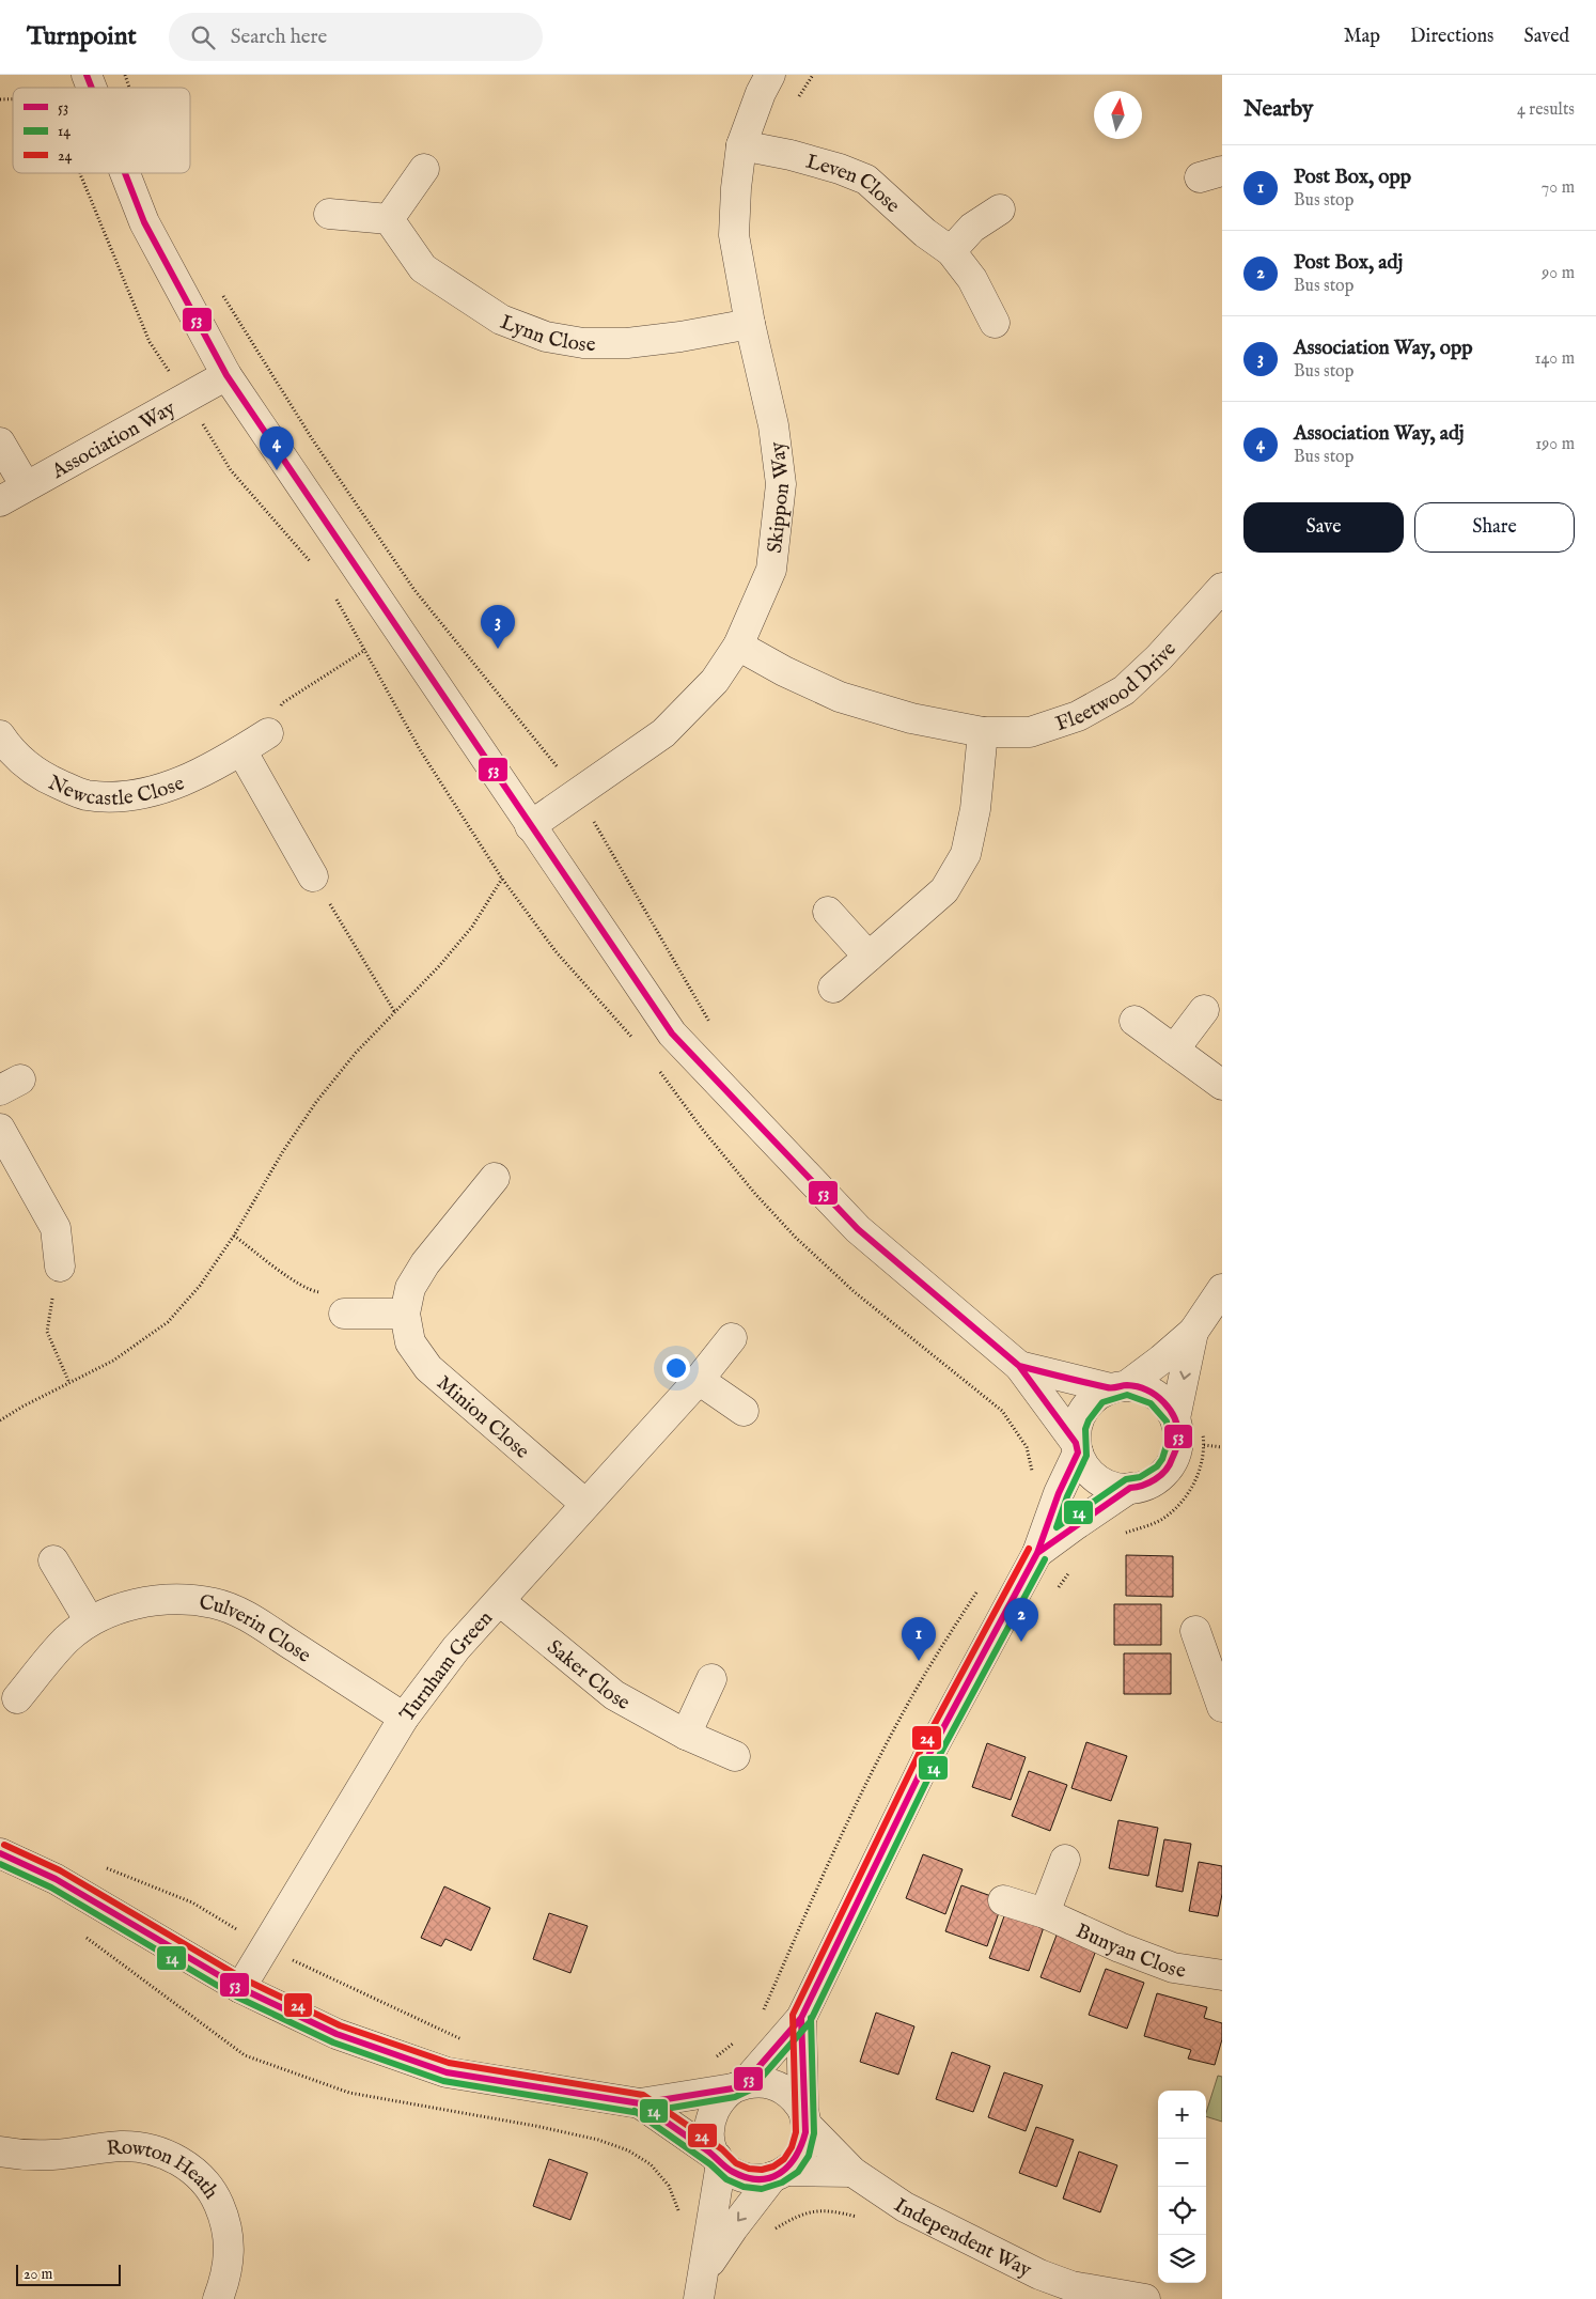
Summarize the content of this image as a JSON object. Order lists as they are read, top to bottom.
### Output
{
  "streets": {
    "street": [
      "Leven Close",
      "Lynn Close",
      "Association Way",
      "Skippon Way",
      "Fleetwood Drive",
      "Newcastle Close",
      "Minion Close",
      "Culverin Close",
      "Turnham Green",
      "Saker Close",
      "Bunyan Close",
      "Rowton Heath",
      "Independent Way"
    ]
  },
  "crossings": [
    ["Leven Close", "Skippon Way"],
    ["Lynn Close", "Skippon Way"],
    ["Skippon Way", "Fleetwood Drive"],
    ["Minion Close", "Turnham Green"],
    ["Culverin Close", "Turnham Green"],
    ["Turnham Green", "Saker Close"]
  ],
  "lines": ["transit line 53", "transit line 14", "transit line 24"],
  "legend": ["53", "14", "24"],
  "scale_bar": "20 m",
  "north": "top",
  "page": {
    "header": "Turnpoint",
    "search": "Search here",
    "nav": ["Map", "Directions", "Saved"],
    "heading": ["Nearby", "4 results"],
    "list": [
      {
        "mark": "1",
        "name": "Post Box, opp",
        "note": "Bus stop",
        "value": "70 m"
      },
      {
        "mark": "2",
        "name": "Post Box, adj",
        "note": "Bus stop",
        "value": "90 m"
      },
      {
        "mark": "3",
        "name": "Association Way, opp",
        "note": "Bus stop",
        "value": "140 m"
      },
      {
        "mark": "4",
        "name": "Association Way, adj",
        "note": "Bus stop",
        "value": "190 m"
      }
    ],
    "pins": [
      "4",
      "3",
      "2",
      "1"
    ],
    "buttons": ["Save", "Share"],
    "map_buttons": ["+", "−"],
    "scale": "20 m"
  }
}
